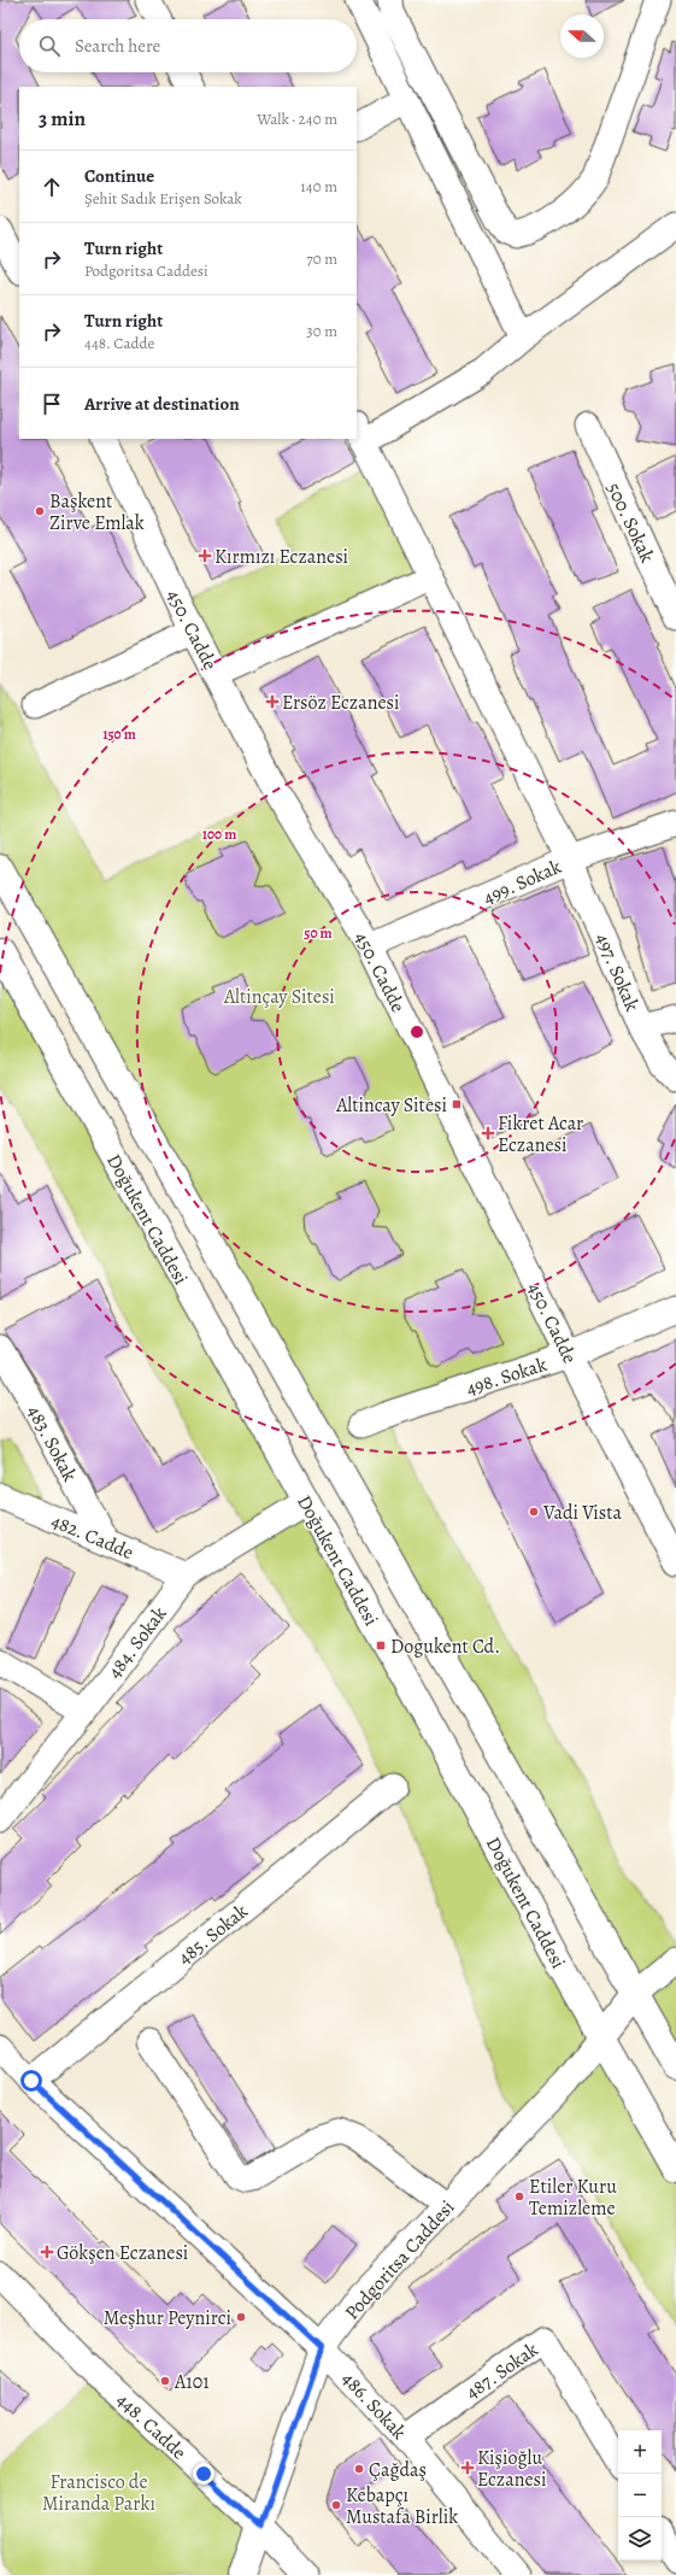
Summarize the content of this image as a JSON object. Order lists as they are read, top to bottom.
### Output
{
  "streets": {
    "main road": ["Doğukent Caddesi", "Podgoritsa Caddesi"],
    "street": [
      "500. Sokak",
      "450. Cadde",
      "499. Sokak",
      "497. Sokak",
      "498. Sokak",
      "483. Sokak",
      "482. Cadde",
      "484. Sokak",
      "485. Sokak",
      "487. Sokak",
      "486. Sokak",
      "448. Cadde"
    ]
  },
  "crossings": [
    ["450. Cadde", "499. Sokak"],
    ["450. Cadde", "498. Sokak"],
    ["499. Sokak", "497. Sokak"],
    ["Doğukent Caddesi", "484. Sokak"],
    ["Doğukent Caddesi", "Podgoritsa Caddesi"],
    ["483. Sokak", "482. Cadde"],
    ["482. Cadde", "484. Sokak"],
    ["485. Sokak", "486. Sokak"],
    ["Podgoritsa Caddesi", "486. Sokak"],
    ["Podgoritsa Caddesi", "448. Cadde"],
    ["487. Sokak", "486. Sokak"]
  ],
  "parks": ["Altinçay Sitesi", "Francisco de Miranda Parkı"],
  "places": {
    "other": [
      "Başkent Zirve Emlak",
      "Vadi Vista",
      "Etiler Kuru Temizleme",
      "Meşhur Peynirci",
      "A101",
      "Çağdaş",
      "Kebapçı Mustafa Birlik"
    ],
    "health": [
      "Kırmızı Eczanesi",
      "Ersöz Eczanesi",
      "Fikret Acar Eczanesi",
      "Gökşen Eczanesi",
      "Kişioğlu Eczanesi"
    ],
    "transit": ["Altincay Sitesi", "Dogukent Cd."]
  },
  "north": "left",
  "page": {
    "search": "Search here",
    "heading": ["3 min", "Walk · 240 m"],
    "list": [
      ["Continue", "Şehit Sadık Erişen Sokak", "140 m"],
      ["Turn right", "Podgoritsa Caddesi", "70 m"],
      ["Turn right", "448. Cadde", "30 m"],
      "Arrive at destination"
    ],
    "map_buttons": ["+", "−"]
  },
  "rings": ["150 m", "100 m", "50 m"]
}
